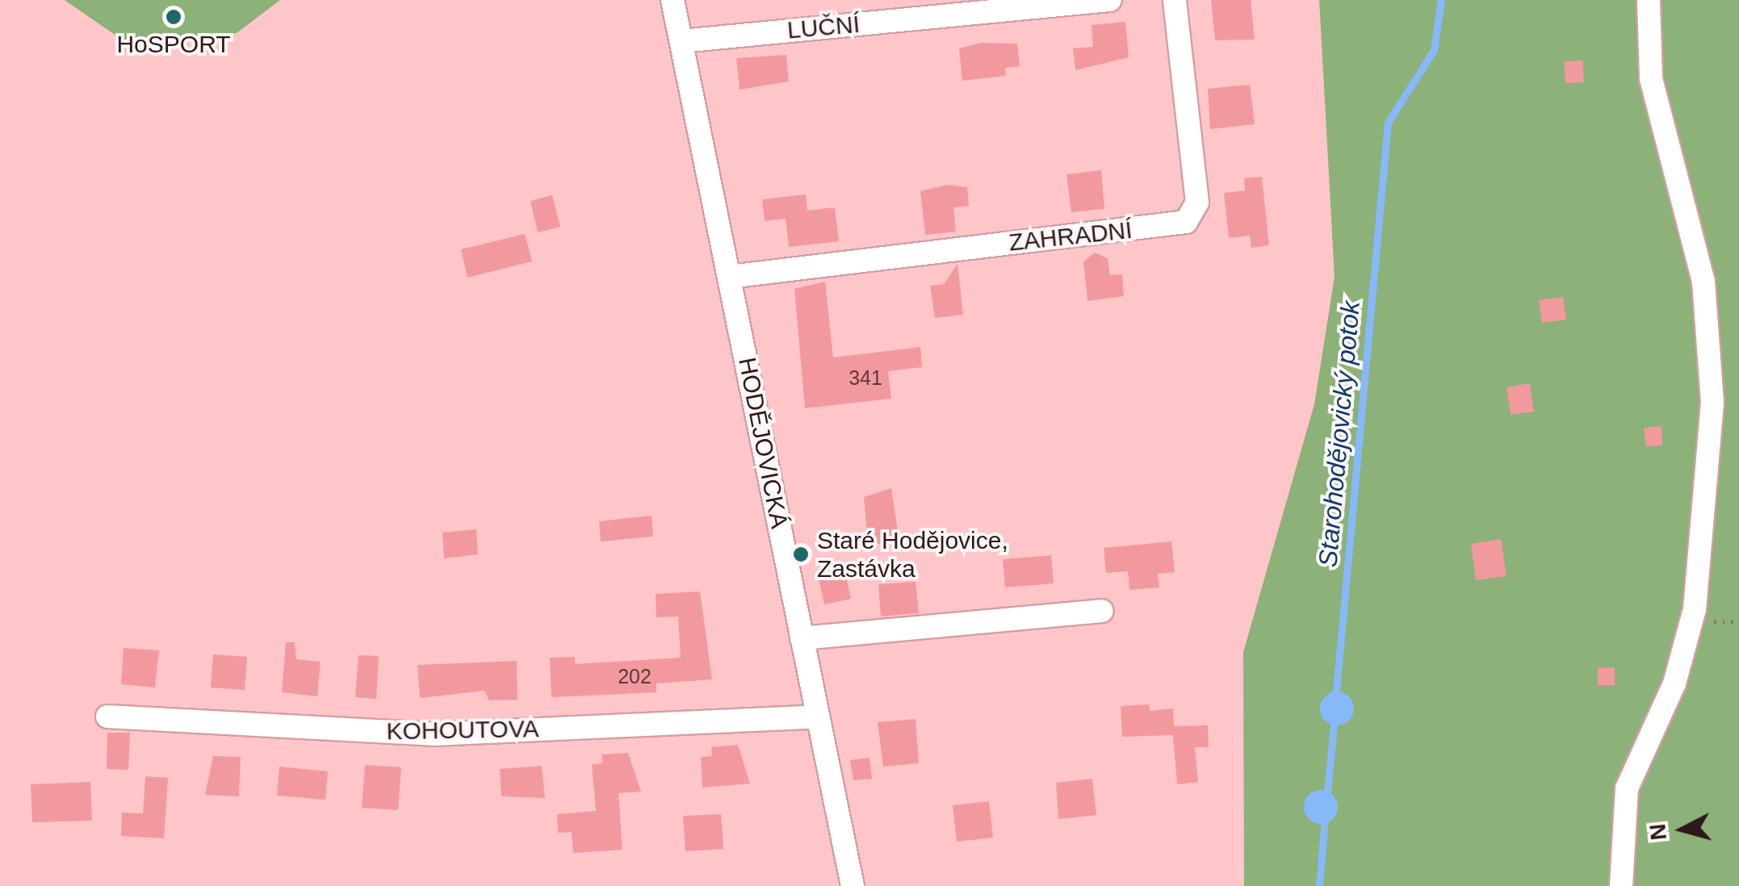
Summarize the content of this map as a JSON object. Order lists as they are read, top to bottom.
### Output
{
  "streets": {
    "street": [
      "LUČNÍ",
      "ZAHRADNÍ",
      "HODĚJOVICKÁ",
      "KOHOUTOVA"
    ]
  },
  "crossings": [
    ["LUČNÍ", "HODĚJOVICKÁ"],
    ["ZAHRADNÍ", "HODĚJOVICKÁ"],
    ["HODĚJOVICKÁ", "KOHOUTOVA"]
  ],
  "water": ["Starohodějovický potok"],
  "places": ["HoSPORT", "Staré Hodějovice, Zastávka"],
  "house_numbers": ["341", "202"],
  "north": "left"
}
